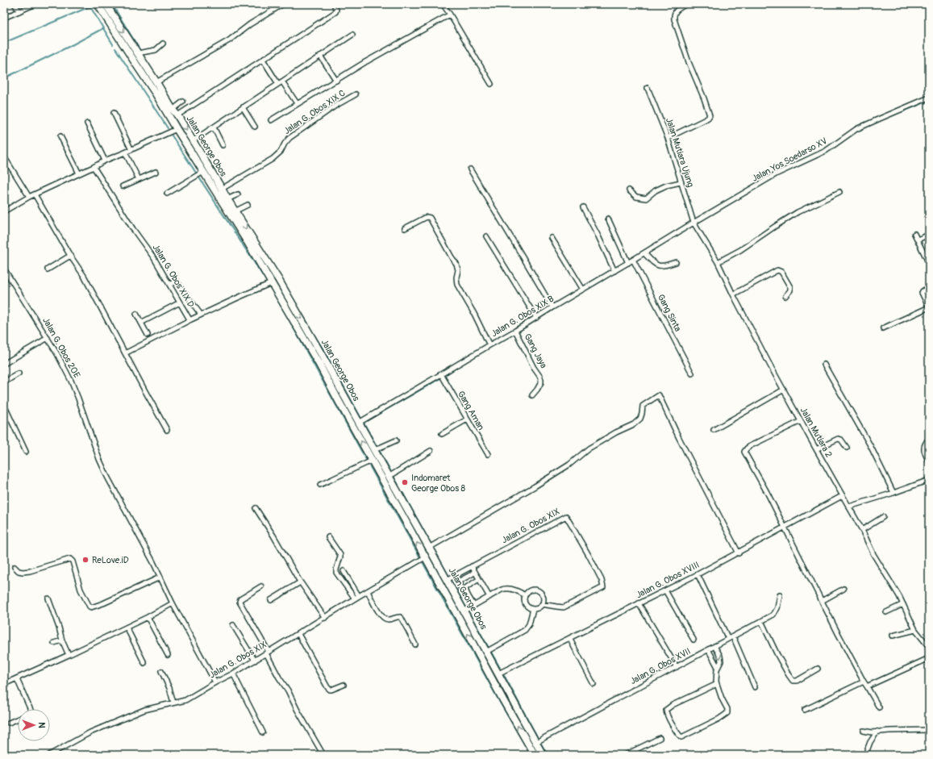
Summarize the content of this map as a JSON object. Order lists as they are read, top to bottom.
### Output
{
  "streets": {
    "main road": ["Jalan George Obos"],
    "street": [
      "Jalan G. Obos XIX C",
      "Jalan Mutiara Ujung",
      "Jalan Yos Soedarso XV",
      "Jalan G. Obos XIX D",
      "Gang Sinta",
      "Jalan G. Obos XIX B",
      "Jalan G. Obos 20E",
      "Gang Jaya",
      "Gang Aman",
      "Jalan Mutiara 2",
      "Jalan G. Obos XIX",
      "Jalan G. Obos XVIII",
      "Jalan G. Obos XVII"
    ]
  },
  "crossings": [
    ["Jalan G. Obos XIX C", "Jalan George Obos"],
    ["Jalan George Obos", "Jalan G. Obos XIX D"],
    ["Jalan George Obos", "Jalan G. Obos XIX B"],
    ["Jalan George Obos", "Jalan G. Obos XIX"],
    ["Jalan George Obos", "Jalan G. Obos XVIII"],
    ["Jalan George Obos", "Jalan G. Obos XVII"],
    ["Jalan Mutiara Ujung", "Jalan Yos Soedarso XV"],
    ["Jalan Mutiara Ujung", "Jalan G. Obos XIX B"],
    ["Jalan Mutiara Ujung", "Jalan Mutiara 2"],
    ["Jalan Yos Soedarso XV", "Jalan G. Obos XIX B"],
    ["Jalan Yos Soedarso XV", "Jalan Mutiara 2"],
    ["Gang Sinta", "Jalan G. Obos XIX B"],
    ["Jalan G. Obos XIX B", "Gang Jaya"],
    ["Jalan G. Obos XIX B", "Gang Aman"],
    ["Jalan G. Obos XIX B", "Jalan Mutiara 2"],
    ["Jalan G. Obos 20E", "Jalan G. Obos XIX"],
    ["Jalan Mutiara 2", "Jalan G. Obos XVIII"]
  ],
  "places": ["Indomaret George Obos 8", "ReLove.iD"],
  "north": "right"
}
